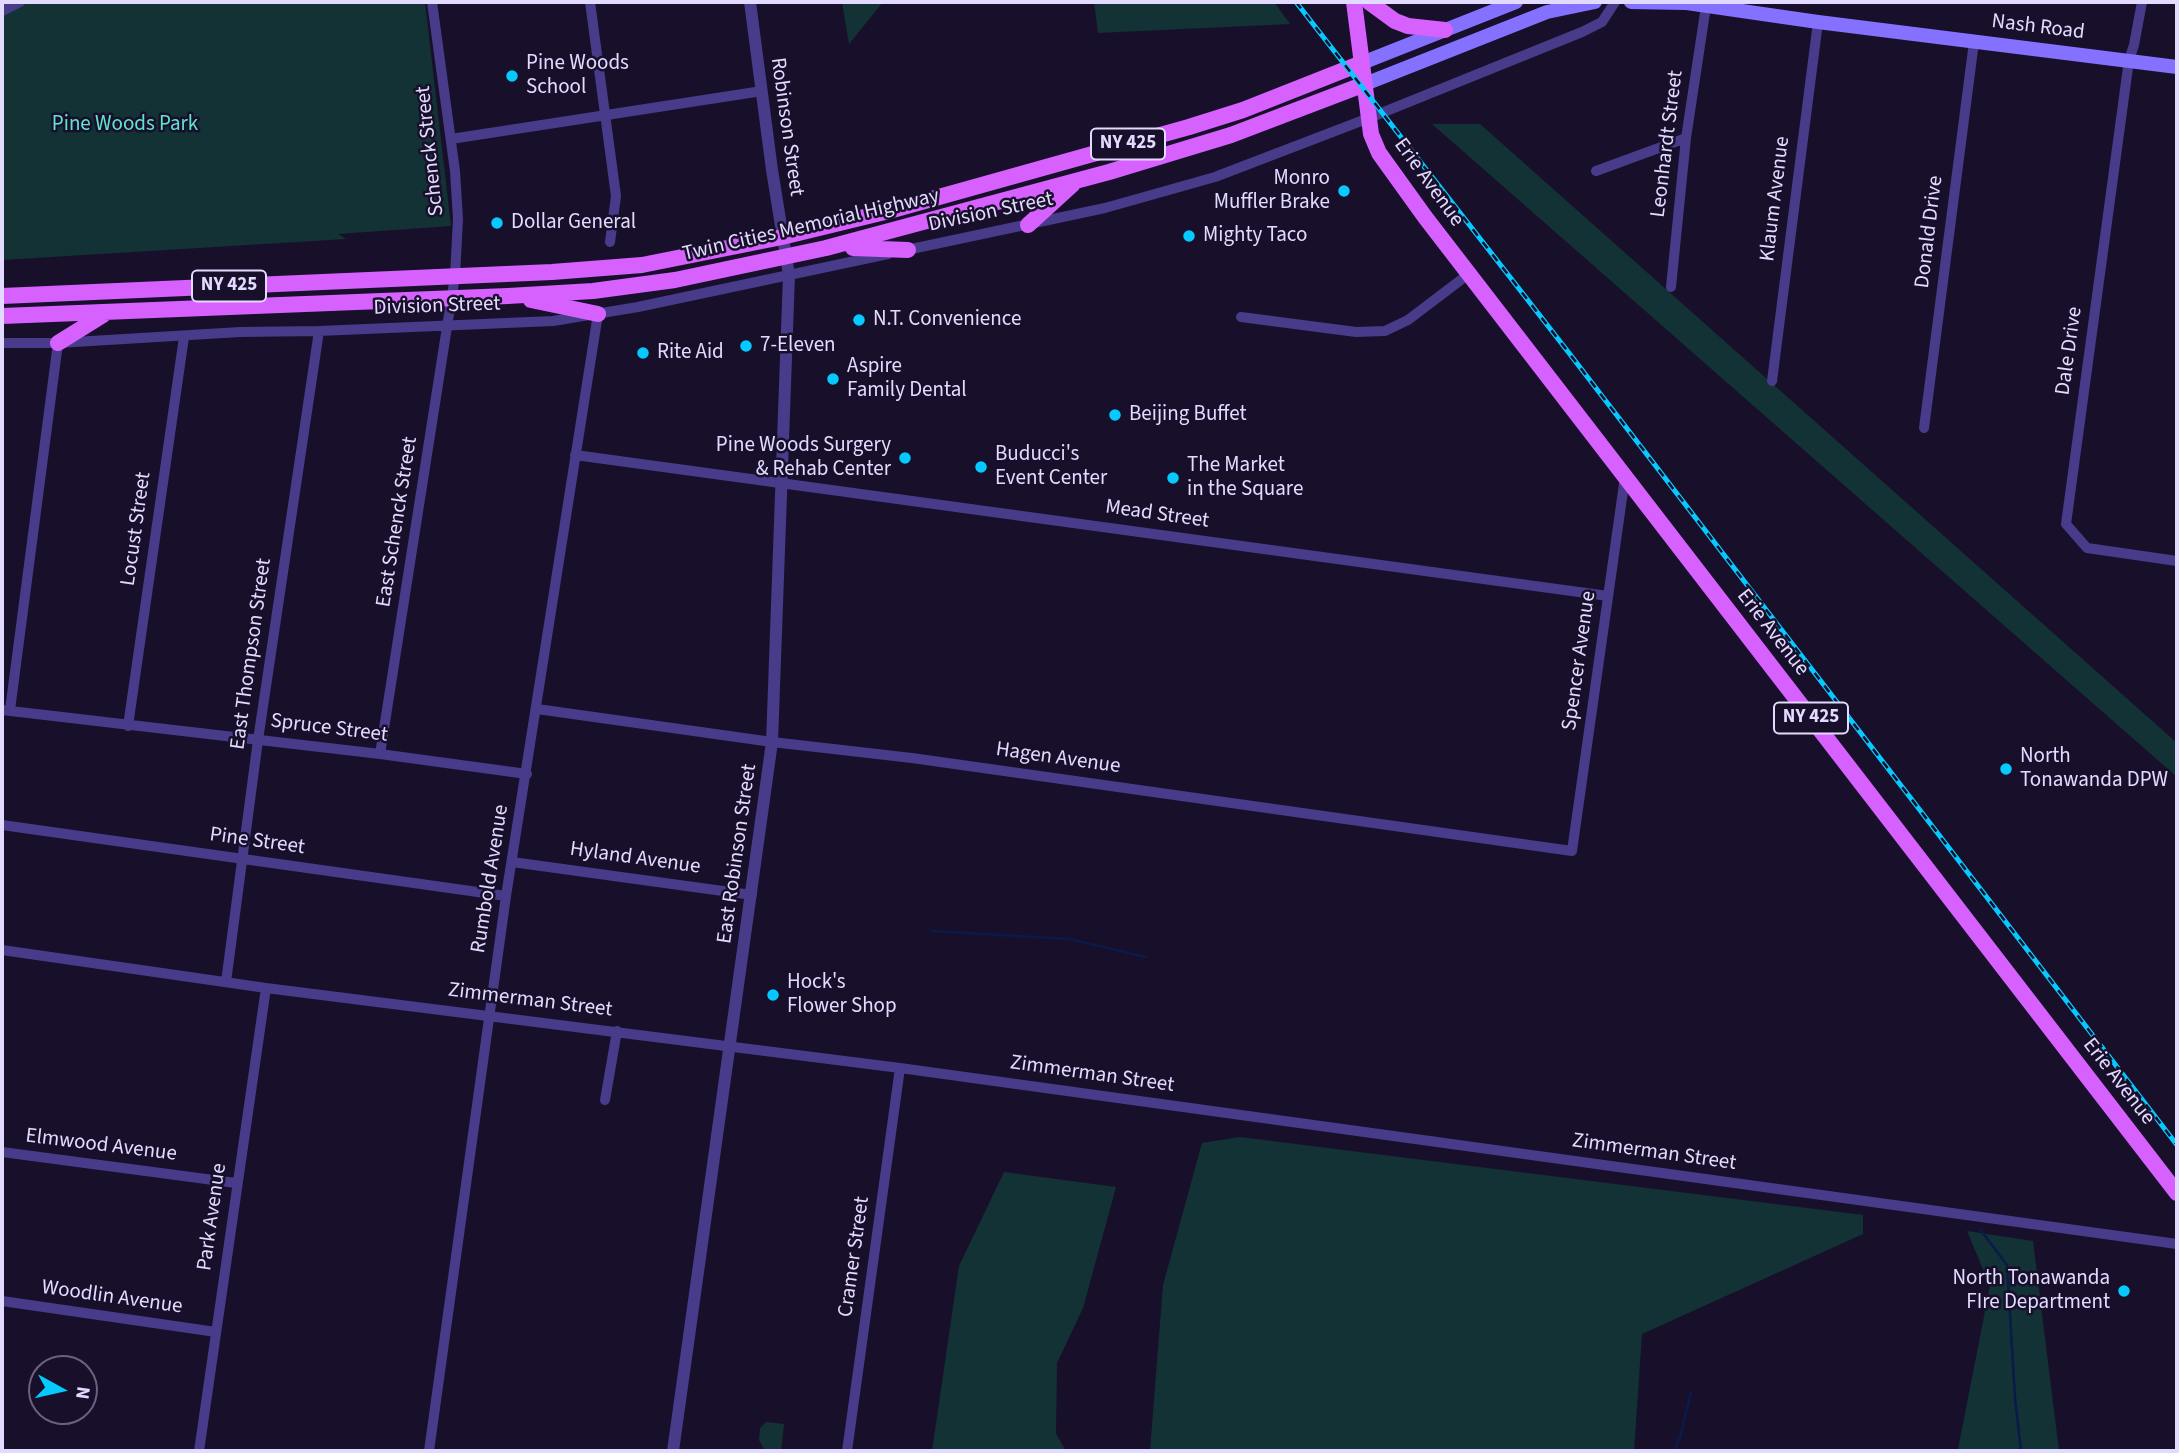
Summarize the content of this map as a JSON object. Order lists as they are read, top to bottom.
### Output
{
  "streets": {
    "main road": [
      "Nash Road",
      "NY 425",
      "Erie Avenue",
      "Twin Cities Memorial Highway"
    ],
    "street": [
      "Robinson Street",
      "Leonhardt Street",
      "Schenck Street",
      "Klaum Avenue",
      "Division Street",
      "Donald Drive",
      "Dale Drive",
      "Mead Street",
      "East Schenck Street",
      "Locust Street",
      "East Thompson Street",
      "Spencer Avenue",
      "Spruce Street",
      "Hagen Avenue",
      "Pine Street",
      "East Robinson Street",
      "Hyland Avenue",
      "Rumbold Avenue",
      "Zimmerman Street",
      "Elmwood Avenue",
      "Park Avenue",
      "Cramer Street",
      "Woodlin Avenue"
    ]
  },
  "crossings": [
    ["Nash Road", "Leonhardt Street"],
    ["Nash Road", "Klaum Avenue"],
    ["Nash Road", "Donald Drive"],
    ["Nash Road", "Dale Drive"],
    ["Robinson Street", "Twin Cities Memorial Highway"],
    ["Robinson Street", "East Robinson Street"],
    ["NY 425", "Erie Avenue"],
    ["NY 425", "Twin Cities Memorial Highway"],
    ["Schenck Street", "Twin Cities Memorial Highway"],
    ["Schenck Street", "East Schenck Street"],
    ["Erie Avenue", "Division Street"],
    ["Erie Avenue", "Twin Cities Memorial Highway"],
    ["Erie Avenue", "Spencer Avenue"],
    ["Division Street", "East Schenck Street"],
    ["Division Street", "Locust Street"],
    ["Division Street", "East Thompson Street"],
    ["Division Street", "East Robinson Street"],
    ["Division Street", "Rumbold Avenue"],
    ["Twin Cities Memorial Highway", "East Schenck Street"],
    ["Twin Cities Memorial Highway", "East Robinson Street"],
    ["Mead Street", "Spencer Avenue"],
    ["Mead Street", "East Robinson Street"],
    ["Mead Street", "Rumbold Avenue"],
    ["East Schenck Street", "Spruce Street"],
    ["Locust Street", "Spruce Street"],
    ["East Thompson Street", "Spruce Street"],
    ["East Thompson Street", "Pine Street"],
    ["East Thompson Street", "Zimmerman Street"],
    ["Spencer Avenue", "Hagen Avenue"],
    ["Spruce Street", "Rumbold Avenue"],
    ["Hagen Avenue", "East Robinson Street"],
    ["Hagen Avenue", "Rumbold Avenue"],
    ["Pine Street", "Rumbold Avenue"],
    ["East Robinson Street", "Hyland Avenue"],
    ["East Robinson Street", "Zimmerman Street"],
    ["Hyland Avenue", "Rumbold Avenue"],
    ["Rumbold Avenue", "Zimmerman Street"],
    ["Zimmerman Street", "Park Avenue"],
    ["Zimmerman Street", "Cramer Street"],
    ["Elmwood Avenue", "Park Avenue"],
    ["Park Avenue", "Woodlin Avenue"]
  ],
  "parks": ["Pine Woods Park"],
  "places": [
    "Pine Woods School",
    "Monro Muffler Brake",
    "Dollar General",
    "Mighty Taco",
    "N.T. Convenience",
    "7-Eleven",
    "Rite Aid",
    "Aspire Family Dental",
    "Beijing Buffet",
    "Pine Woods Surgery & Rehab Center",
    "Buducci's Event Center",
    "The Market in the Square",
    "North Tonawanda DPW",
    "Hock's Flower Shop",
    "North Tonawanda FIre Department"
  ],
  "north": "right"
}
